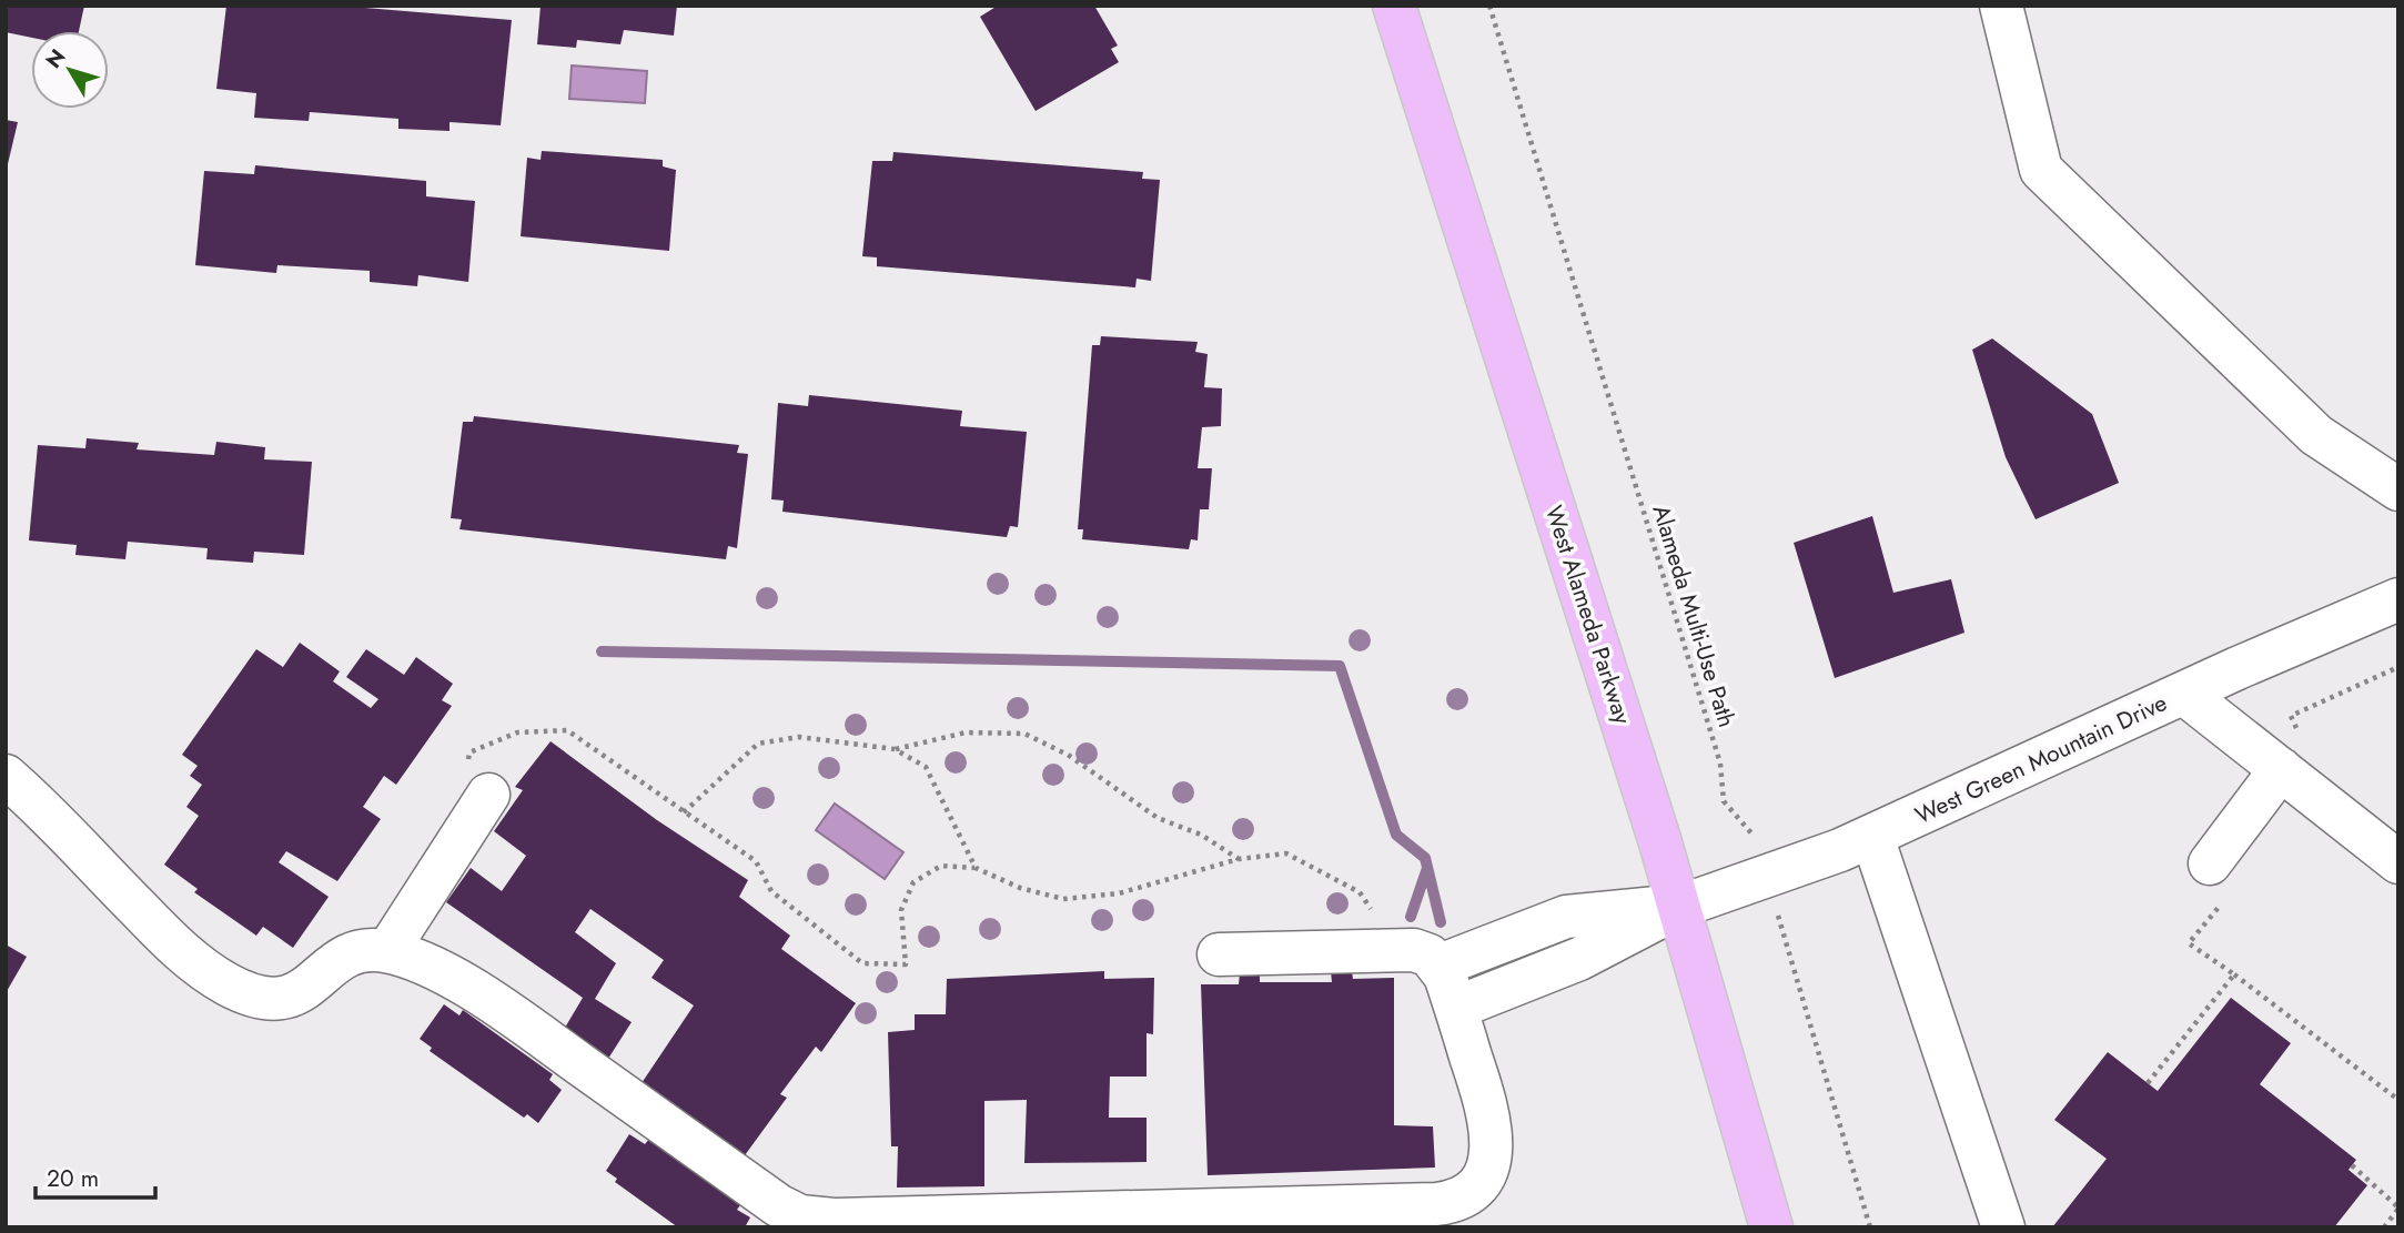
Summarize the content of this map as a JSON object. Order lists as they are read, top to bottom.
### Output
{
  "streets": {
    "main road": ["West Alameda Parkway"],
    "street": ["West Green Mountain Drive"],
    "path": ["Alameda Multi-Use Path"]
  },
  "crossings": [
    ["West Alameda Parkway", "West Green Mountain Drive"],
    ["Alameda Multi-Use Path", "West Green Mountain Drive"]
  ],
  "scale_bar": "20 m",
  "north": "top left"
}
